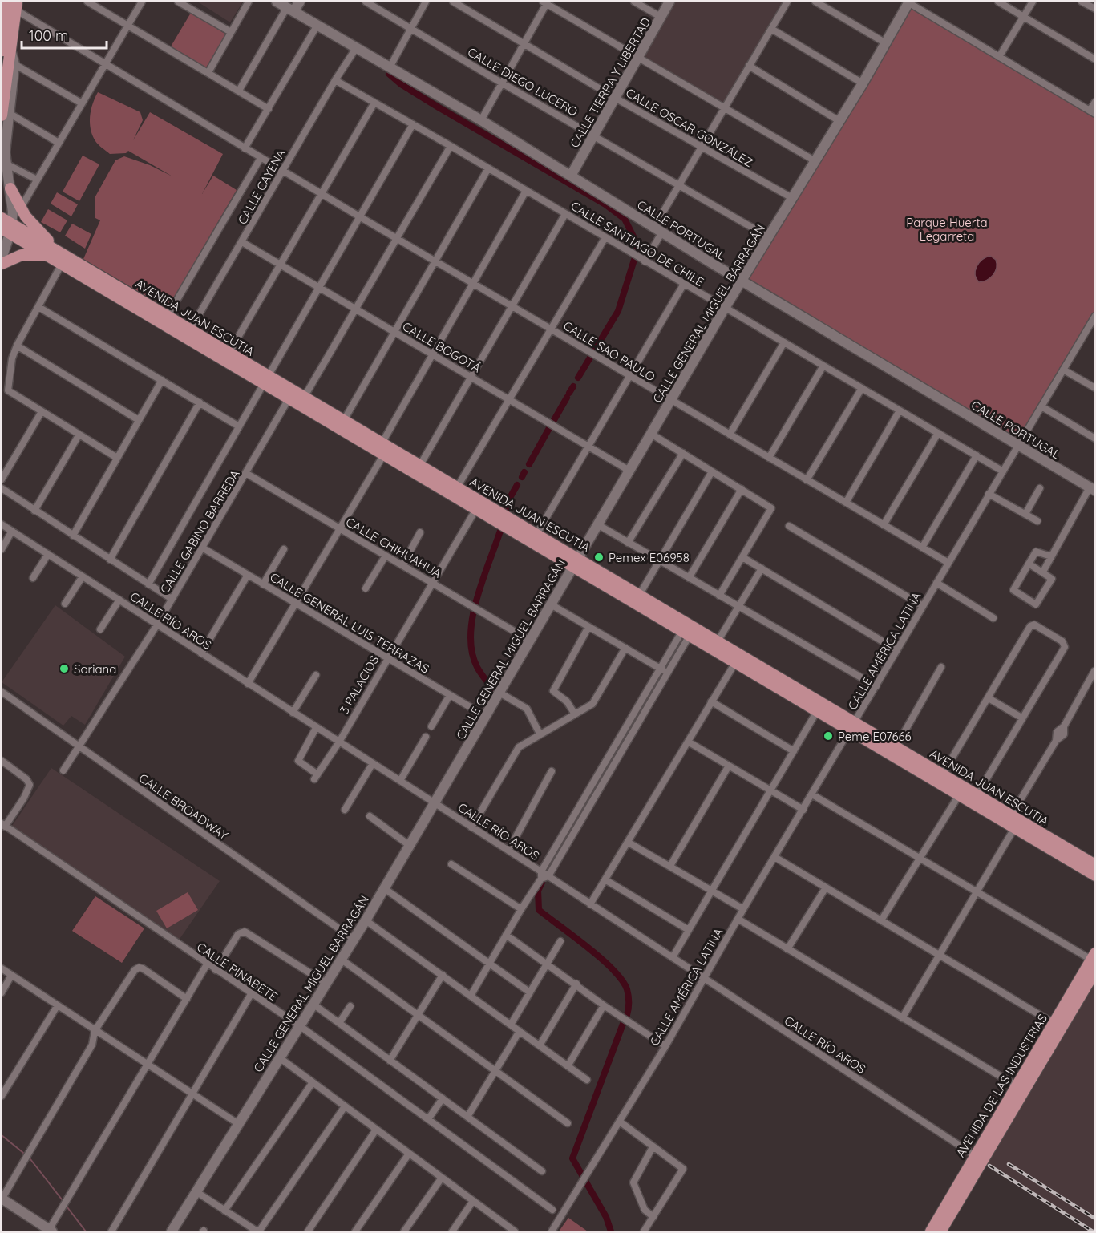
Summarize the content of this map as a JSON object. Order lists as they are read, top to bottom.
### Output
{
  "streets": {
    "main road": [
      "CALLE TIERRA Y LIBERTAD",
      "CALLE PORTUGAL",
      "CALLE GENERAL MIGUEL BARRAGÁN",
      "AVENIDA JUAN ESCUTIA",
      "AVENIDA DE LAS INDUSTRIAS"
    ],
    "street": [
      "CALLE DIEGO LUCERO",
      "CALLE OSCAR GONZÁLEZ",
      "CALLE CAYENA",
      "CALLE SANTIAGO DE CHILE",
      "CALLE BOGOTÁ",
      "CALLE SAO PAULO",
      "CALLE GABINO BARREDA",
      "CALLE CHIHUAHUA",
      "CALLE RÍO AROS",
      "CALLE GENERAL LUIS TERRAZAS",
      "CALLE AMÉRICA LATINA",
      "3 PALACIOS",
      "CALLE BROADWAY",
      "CALLE PINABETE"
    ]
  },
  "crossings": [
    ["CALLE DIEGO LUCERO", "CALLE TIERRA Y LIBERTAD"],
    ["CALLE DIEGO LUCERO", "CALLE GENERAL MIGUEL BARRAGÁN"],
    ["CALLE TIERRA Y LIBERTAD", "CALLE OSCAR GONZÁLEZ"],
    ["CALLE TIERRA Y LIBERTAD", "CALLE PORTUGAL"],
    ["CALLE OSCAR GONZÁLEZ", "CALLE GENERAL MIGUEL BARRAGÁN"],
    ["CALLE CAYENA", "CALLE PORTUGAL"],
    ["CALLE CAYENA", "CALLE SANTIAGO DE CHILE"],
    ["CALLE CAYENA", "AVENIDA JUAN ESCUTIA"],
    ["CALLE CAYENA", "CALLE BOGOTÁ"],
    ["CALLE CAYENA", "CALLE SAO PAULO"],
    ["CALLE PORTUGAL", "CALLE GENERAL MIGUEL BARRAGÁN"],
    ["CALLE PORTUGAL", "CALLE AMÉRICA LATINA"],
    ["CALLE SANTIAGO DE CHILE", "CALLE GENERAL MIGUEL BARRAGÁN"],
    ["CALLE SANTIAGO DE CHILE", "CALLE AMÉRICA LATINA"],
    ["CALLE GENERAL MIGUEL BARRAGÁN", "AVENIDA JUAN ESCUTIA"],
    ["CALLE GENERAL MIGUEL BARRAGÁN", "CALLE BOGOTÁ"],
    ["CALLE GENERAL MIGUEL BARRAGÁN", "CALLE SAO PAULO"],
    ["CALLE GENERAL MIGUEL BARRAGÁN", "CALLE CHIHUAHUA"],
    ["CALLE GENERAL MIGUEL BARRAGÁN", "CALLE RÍO AROS"],
    ["CALLE GENERAL MIGUEL BARRAGÁN", "CALLE GENERAL LUIS TERRAZAS"],
    ["CALLE GENERAL MIGUEL BARRAGÁN", "CALLE BROADWAY"],
    ["CALLE GENERAL MIGUEL BARRAGÁN", "CALLE PINABETE"],
    ["AVENIDA JUAN ESCUTIA", "CALLE GABINO BARREDA"],
    ["AVENIDA JUAN ESCUTIA", "CALLE AMÉRICA LATINA"],
    ["AVENIDA JUAN ESCUTIA", "3 PALACIOS"],
    ["CALLE SAO PAULO", "CALLE AMÉRICA LATINA"],
    ["CALLE GABINO BARREDA", "CALLE CHIHUAHUA"],
    ["CALLE GABINO BARREDA", "CALLE RÍO AROS"],
    ["CALLE GABINO BARREDA", "CALLE GENERAL LUIS TERRAZAS"],
    ["CALLE GABINO BARREDA", "CALLE BROADWAY"],
    ["CALLE CHIHUAHUA", "3 PALACIOS"],
    ["CALLE RÍO AROS", "CALLE AMÉRICA LATINA"],
    ["CALLE RÍO AROS", "3 PALACIOS"],
    ["CALLE RÍO AROS", "AVENIDA DE LAS INDUSTRIAS"],
    ["CALLE GENERAL LUIS TERRAZAS", "3 PALACIOS"]
  ],
  "parks": ["Parque Huerta Legarreta"],
  "places": ["Pemex E06958", "Soriana", "Peme E07666"],
  "scale_bar": "100 m"
}
